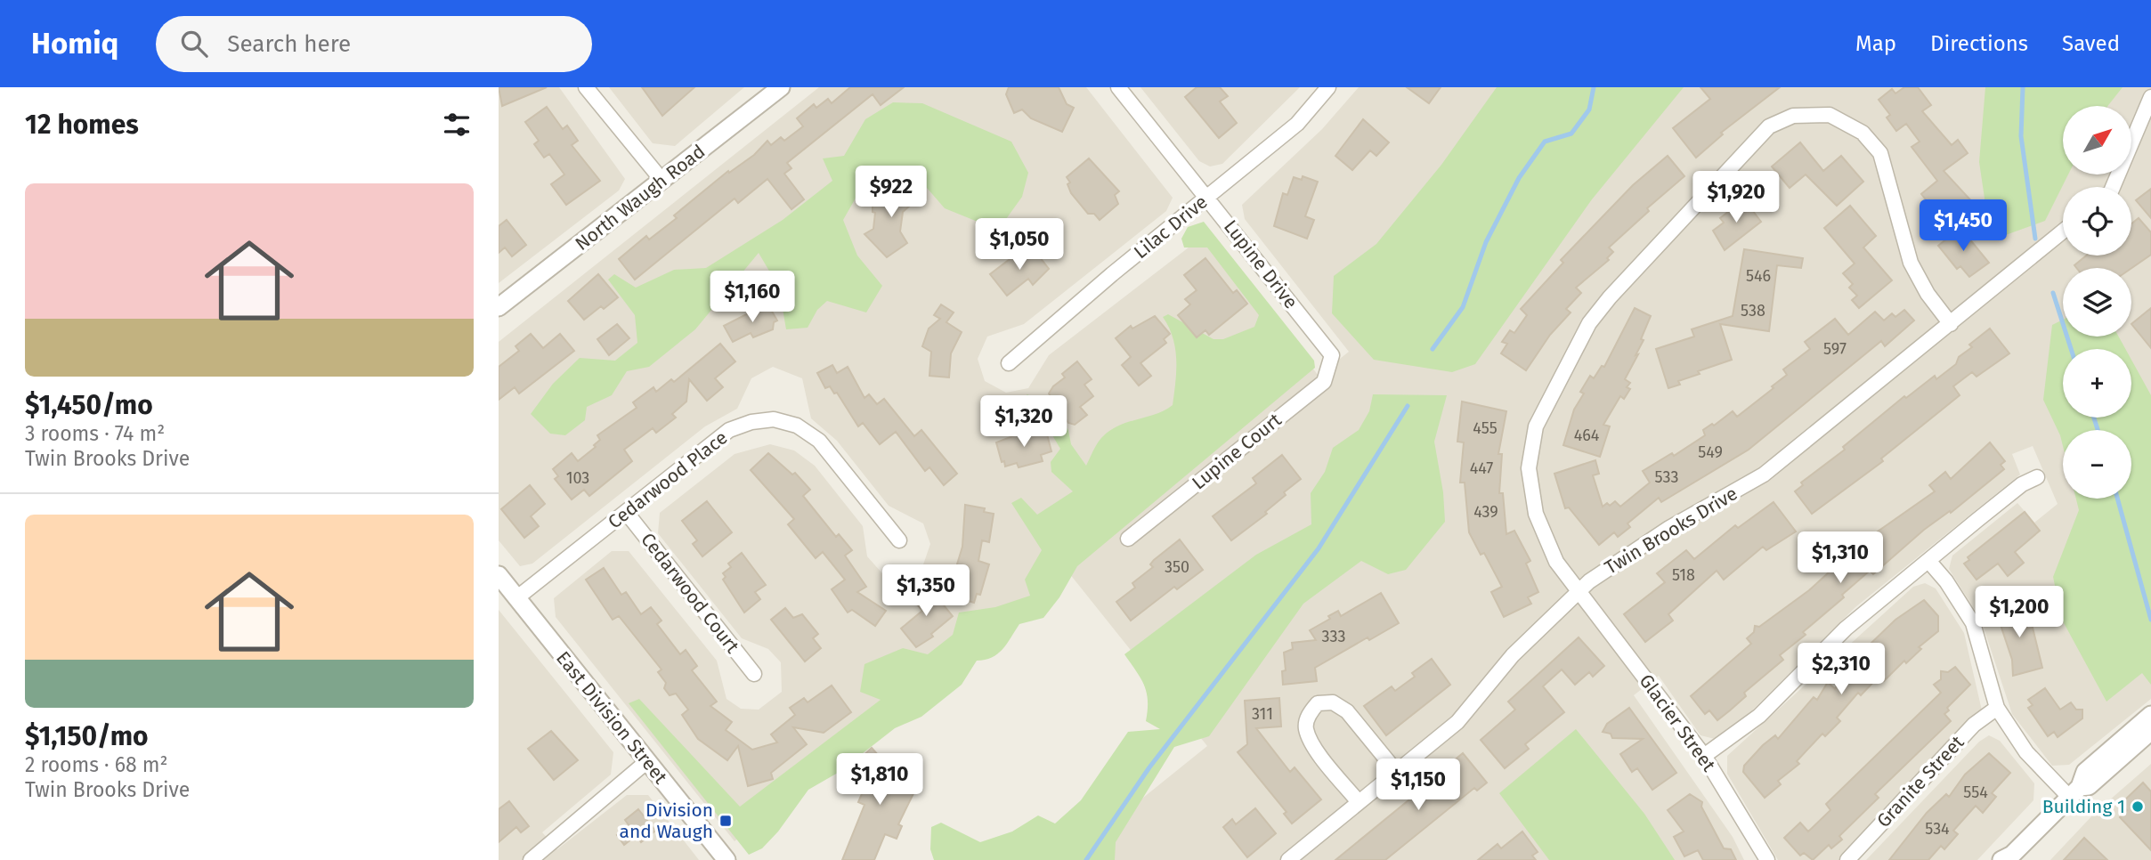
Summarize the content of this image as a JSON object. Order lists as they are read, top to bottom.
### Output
{
  "streets": {
    "street": [
      "North Waugh Road",
      "Lilac Drive",
      "Lupine Drive",
      "Lupine Court",
      "Cedarwood Place",
      "Twin Brooks Drive",
      "Cedarwood Court",
      "East Division Street",
      "Glacier Street",
      "Granite Street"
    ]
  },
  "crossings": [
    ["Lilac Drive", "Lupine Drive"],
    ["Lupine Drive", "Lupine Court"],
    ["Cedarwood Place", "Cedarwood Court"],
    ["Cedarwood Place", "East Division Street"],
    ["Twin Brooks Drive", "Glacier Street"]
  ],
  "places": {
    "other": ["Building 1"],
    "transit": ["Division and Waugh"]
  },
  "house_numbers": [
    "546",
    "538",
    "597",
    "455",
    "464",
    "549",
    "447",
    "533",
    "103",
    "439",
    "350",
    "518",
    "333",
    "311",
    "554",
    "534"
  ],
  "north": "top right",
  "page": {
    "header": "Homiq",
    "search": "Search here",
    "nav": ["Map", "Directions", "Saved"],
    "heading": "12 homes",
    "map_buttons": ["+", "−"],
    "list": [
      {
        "name": "$1,450/mo",
        "note": "3 rooms · 74 m² · Twin Brooks Drive"
      },
      {
        "name": "$1,150/mo",
        "note": "2 rooms · 68 m² · Twin Brooks Drive"
      }
    ],
    "price": [
      "$922",
      "$1,920",
      "$1,450",
      "$1,050",
      "$1,160",
      "$1,320",
      "$1,310",
      "$1,350",
      "$1,200",
      "$2,310",
      "$1,810",
      "$1,150"
    ]
  }
}
